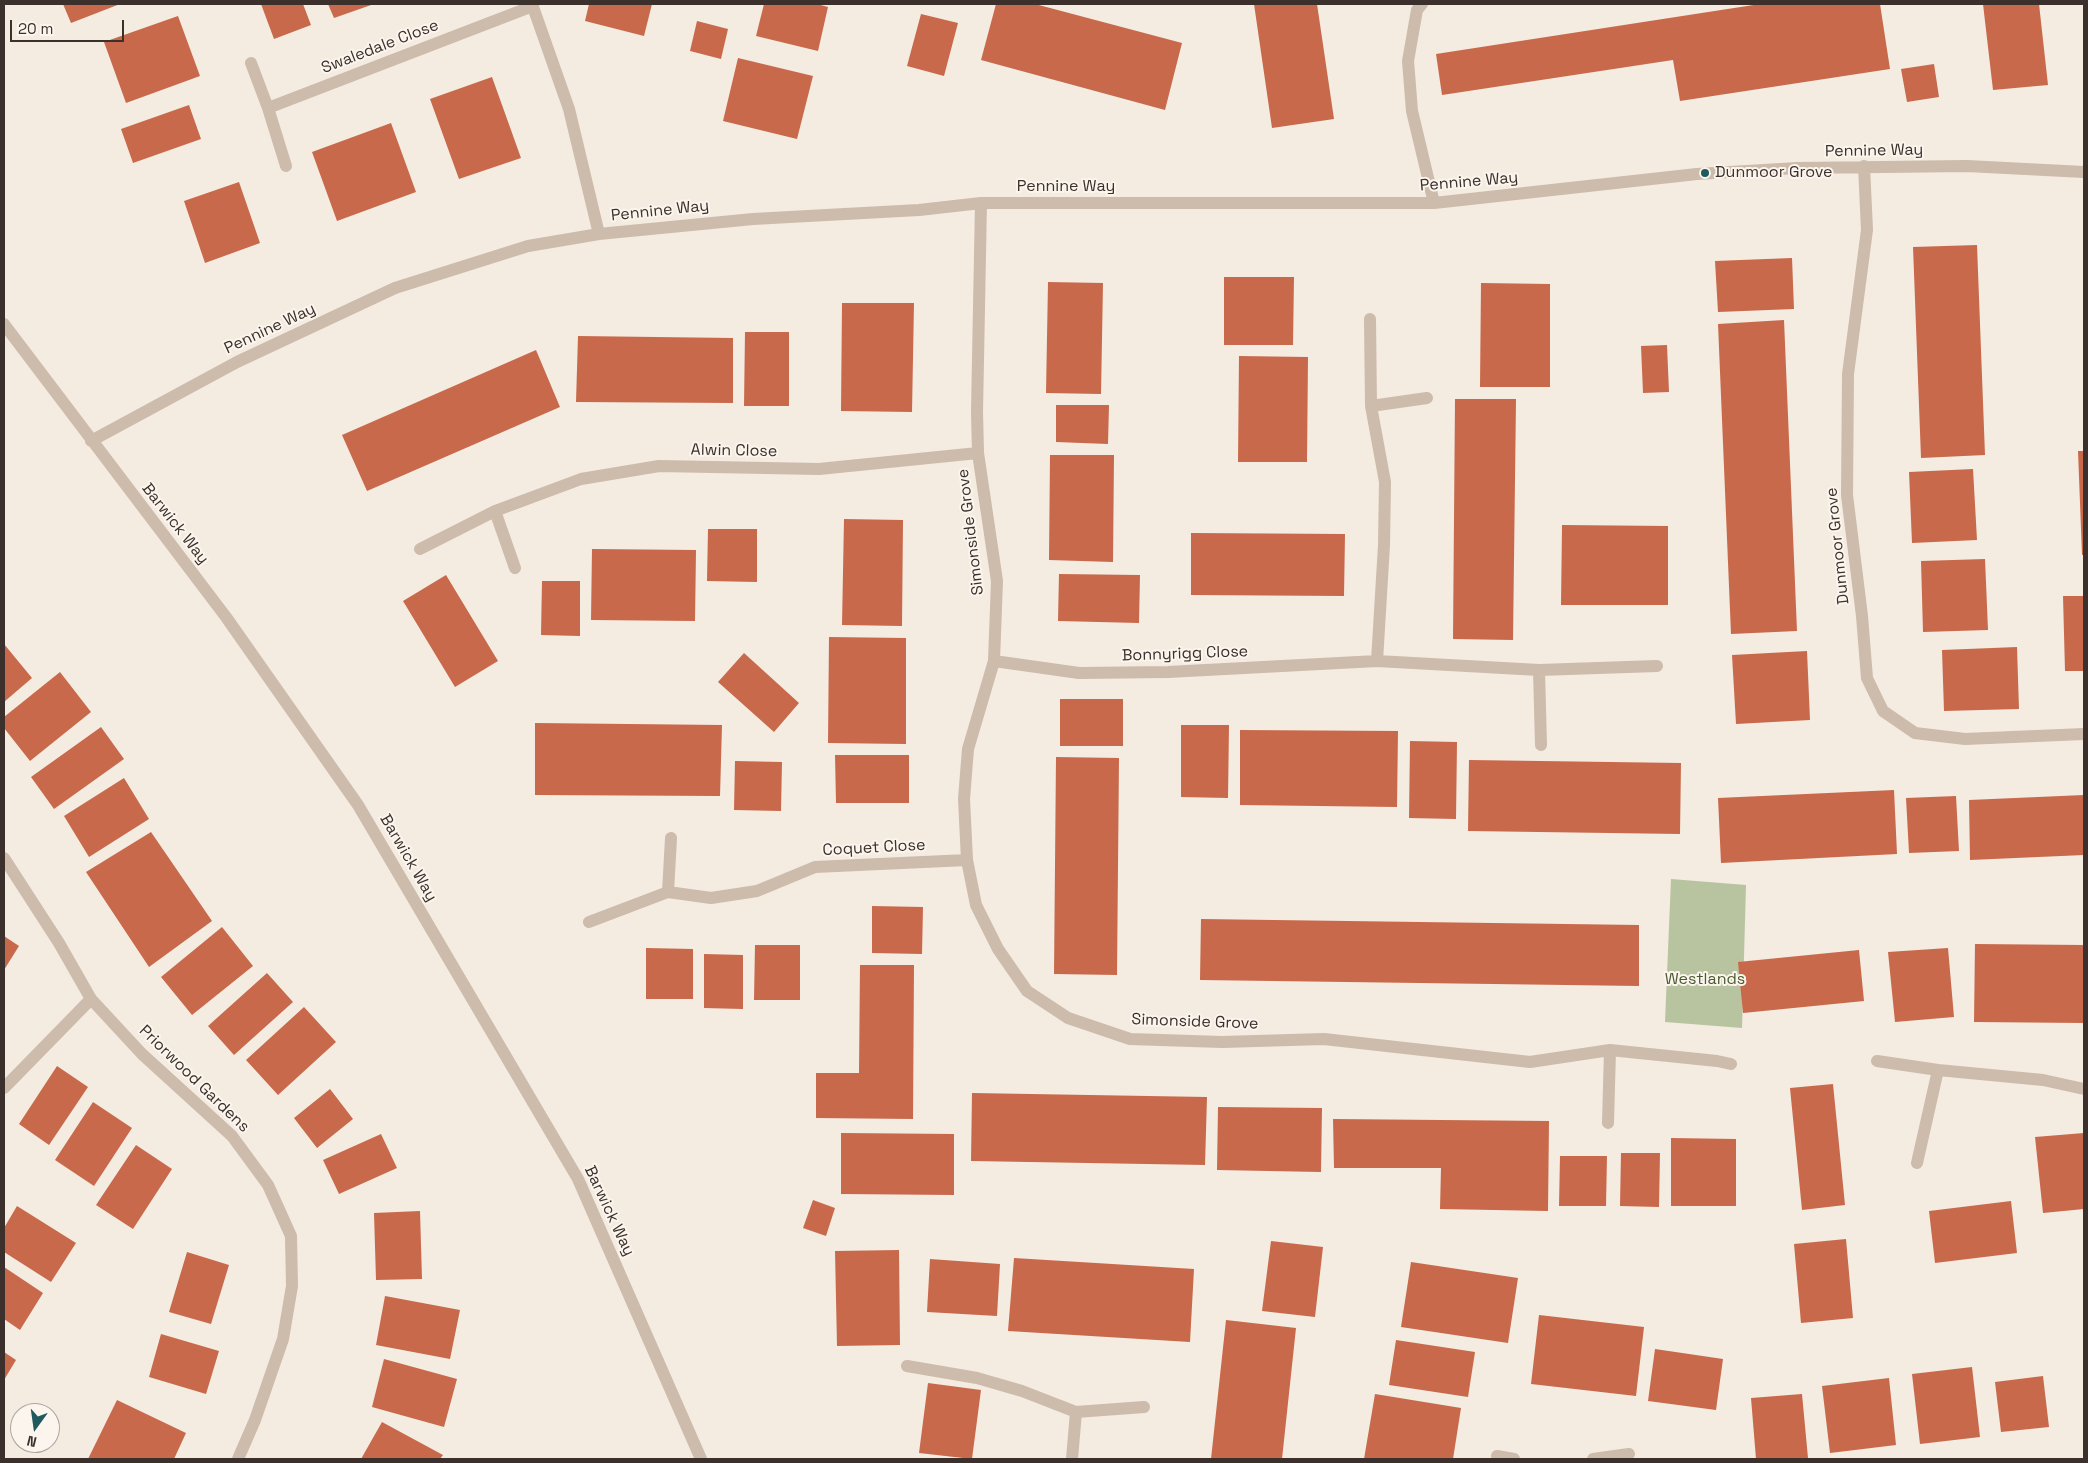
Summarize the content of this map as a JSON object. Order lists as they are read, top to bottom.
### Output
{
  "streets": {
    "street": [
      "Swaledale Close",
      "Pennine Way",
      "Alwin Close",
      "Barwick Way",
      "Simonside Grove",
      "Dunmoor Grove",
      "Bonnyrigg Close",
      "Coquet Close",
      "Priorwood Gardens"
    ]
  },
  "crossings": [
    ["Pennine Way", "Barwick Way"],
    ["Pennine Way", "Simonside Grove"],
    ["Pennine Way", "Dunmoor Grove"],
    ["Alwin Close", "Simonside Grove"],
    ["Simonside Grove", "Bonnyrigg Close"],
    ["Simonside Grove", "Coquet Close"]
  ],
  "parks": ["Westlands"],
  "places": ["Dunmoor Grove"],
  "scale_bar": "20 m",
  "north": "bottom"
}
